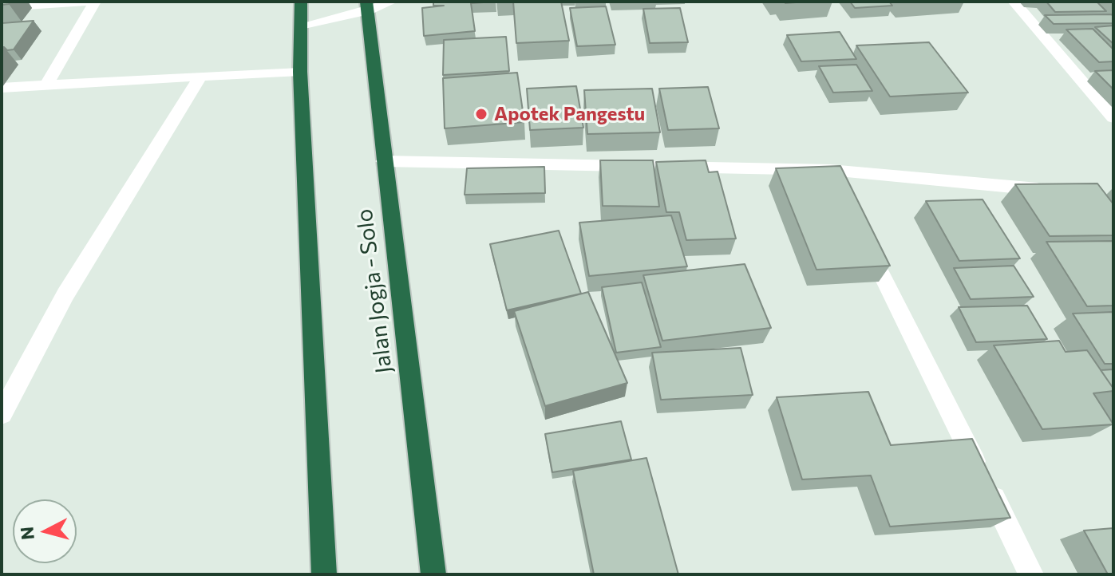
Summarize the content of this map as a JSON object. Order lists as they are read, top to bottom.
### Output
{
  "streets": {
    "highway": ["Jalan Jogja - Solo"]
  },
  "places": ["Apotek Pangestu"],
  "north": "left"
}
